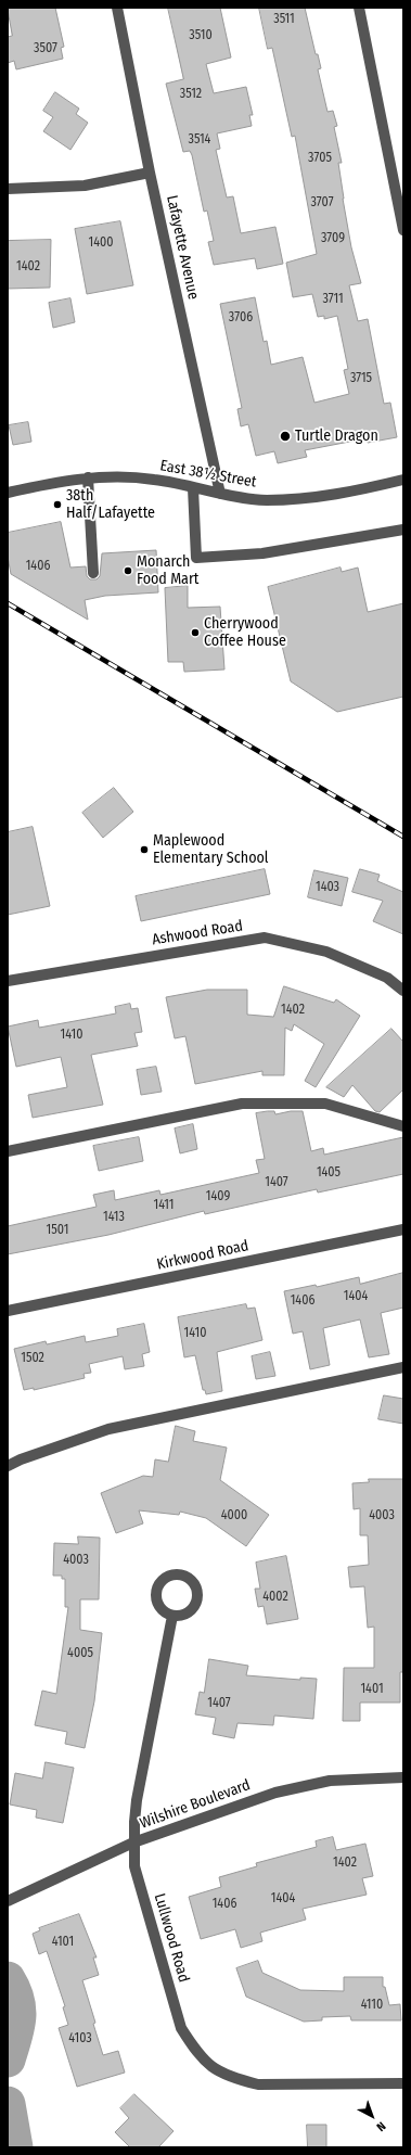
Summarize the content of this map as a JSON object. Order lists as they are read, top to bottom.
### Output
{
  "streets": {
    "street": [
      "Lafayette Avenue",
      "East 38½ Street",
      "Ashwood Road",
      "Kirkwood Road",
      "Wilshire Boulevard",
      "Lullwood Road"
    ]
  },
  "crossings": [
    ["Lafayette Avenue", "East 38½ Street"],
    ["Wilshire Boulevard", "Lullwood Road"]
  ],
  "places": [
    "Turtle Dragon",
    "38th Half/Lafayette",
    "Monarch Food Mart",
    "Cherrywood Coffee House",
    "Maplewood Elementary School"
  ],
  "house_numbers": [
    "3511",
    "3510",
    "3507",
    "3512",
    "3514",
    "3705",
    "3707",
    "3709",
    "1400",
    "1402",
    "3711",
    "3706",
    "3715",
    "1406",
    "1403",
    "1402",
    "1410",
    "1405",
    "1407",
    "1409",
    "1411",
    "1413",
    "1501",
    "1404",
    "1406",
    "1410",
    "1502",
    "4000",
    "4003",
    "4003",
    "4002",
    "4005",
    "1401",
    "1407",
    "1402",
    "1404",
    "1406",
    "4101",
    "4110",
    "4103"
  ],
  "north": "bottom right"
}
